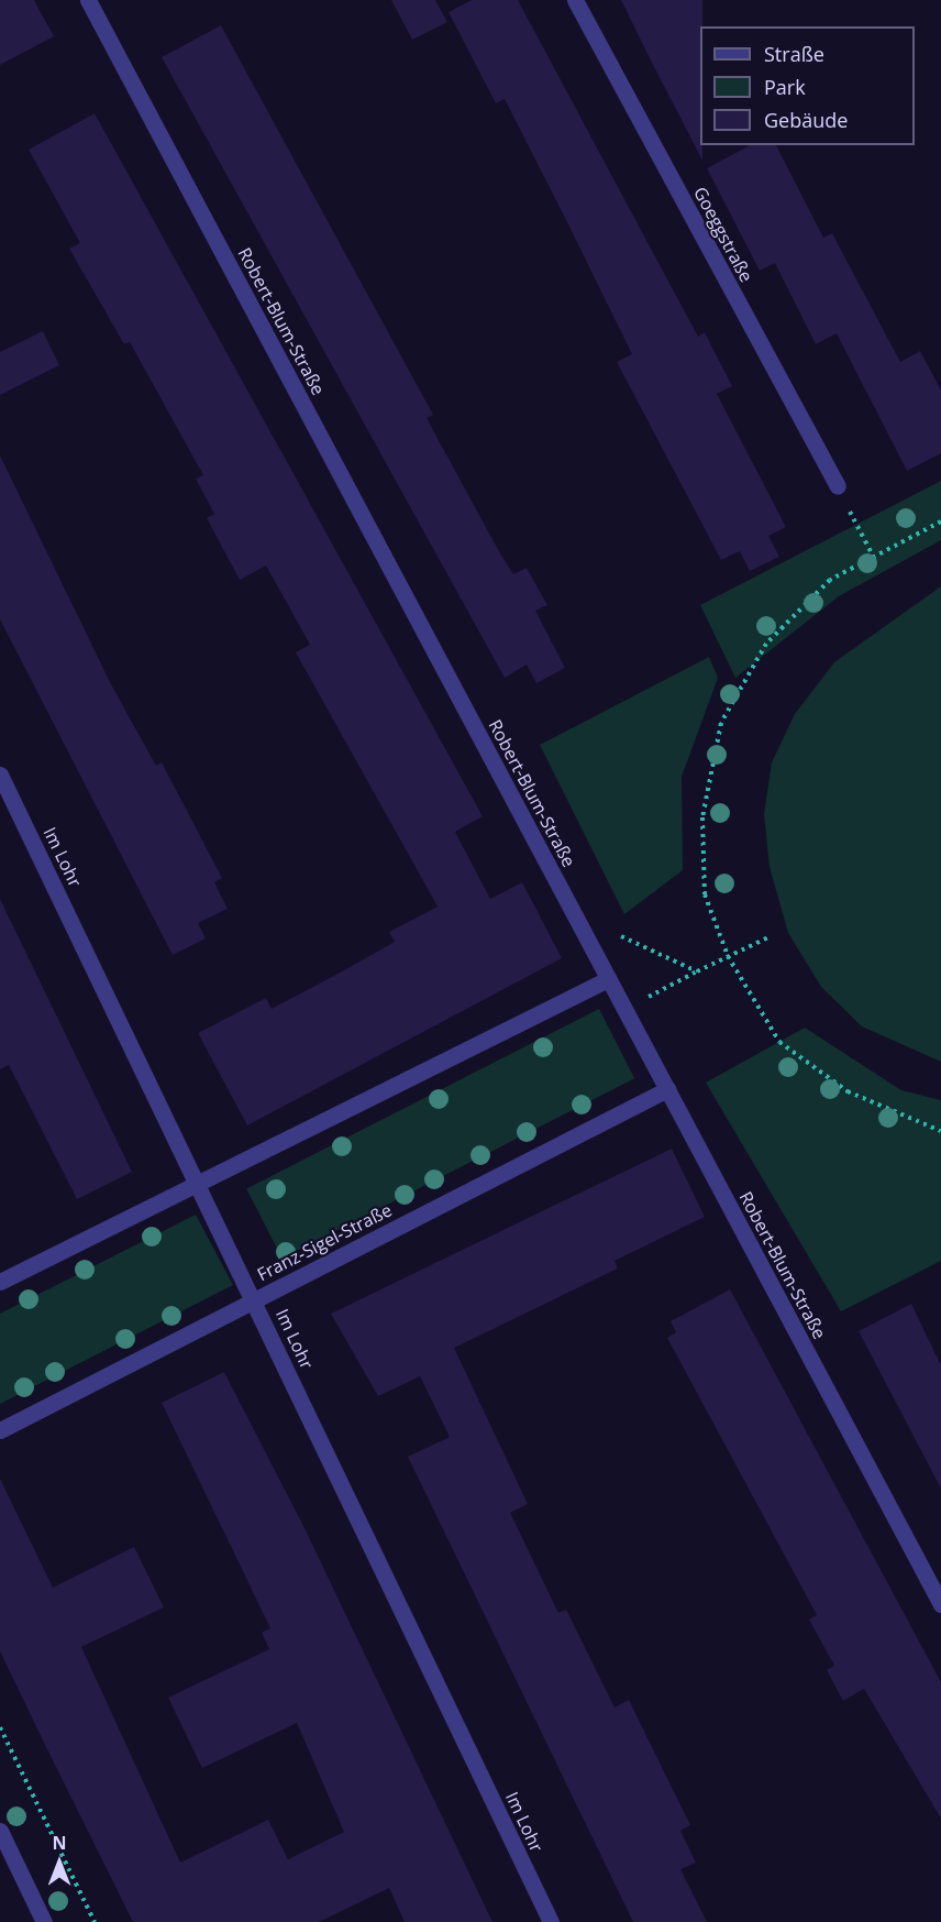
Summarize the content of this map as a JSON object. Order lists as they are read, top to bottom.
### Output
{
  "streets": {
    "street": [
      "Goeggstraße",
      "Robert-Blum-Straße",
      "Im Lohr",
      "Franz-Sigel-Straße"
    ]
  },
  "crossings": [
    ["Robert-Blum-Straße", "Franz-Sigel-Straße"],
    ["Im Lohr", "Franz-Sigel-Straße"]
  ],
  "legend": ["Straße", "Park", "Gebäude"],
  "north": "top"
}
